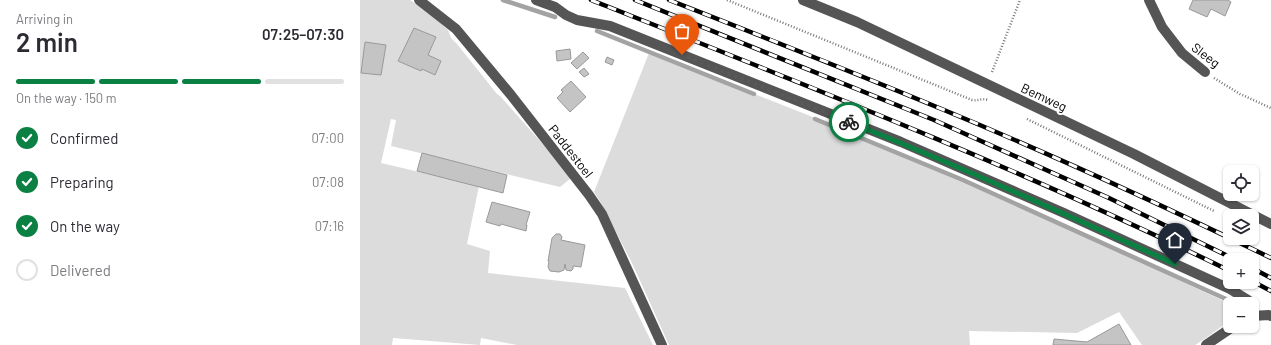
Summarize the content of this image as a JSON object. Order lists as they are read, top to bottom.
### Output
{
  "streets": {
    "street": ["Sleeg", "Bemweg", "Paddestoel"]
  },
  "page": {
    "heading": ["2 min", "Arriving in", "07:25–07:30"],
    "bar": "On the way · 150 m",
    "list": [
      ["Confirmed", "07:00"],
      ["Preparing", "07:08"],
      ["On the way", "07:16"],
      "Delivered"
    ],
    "map_buttons": ["+", "−"]
  }
}
